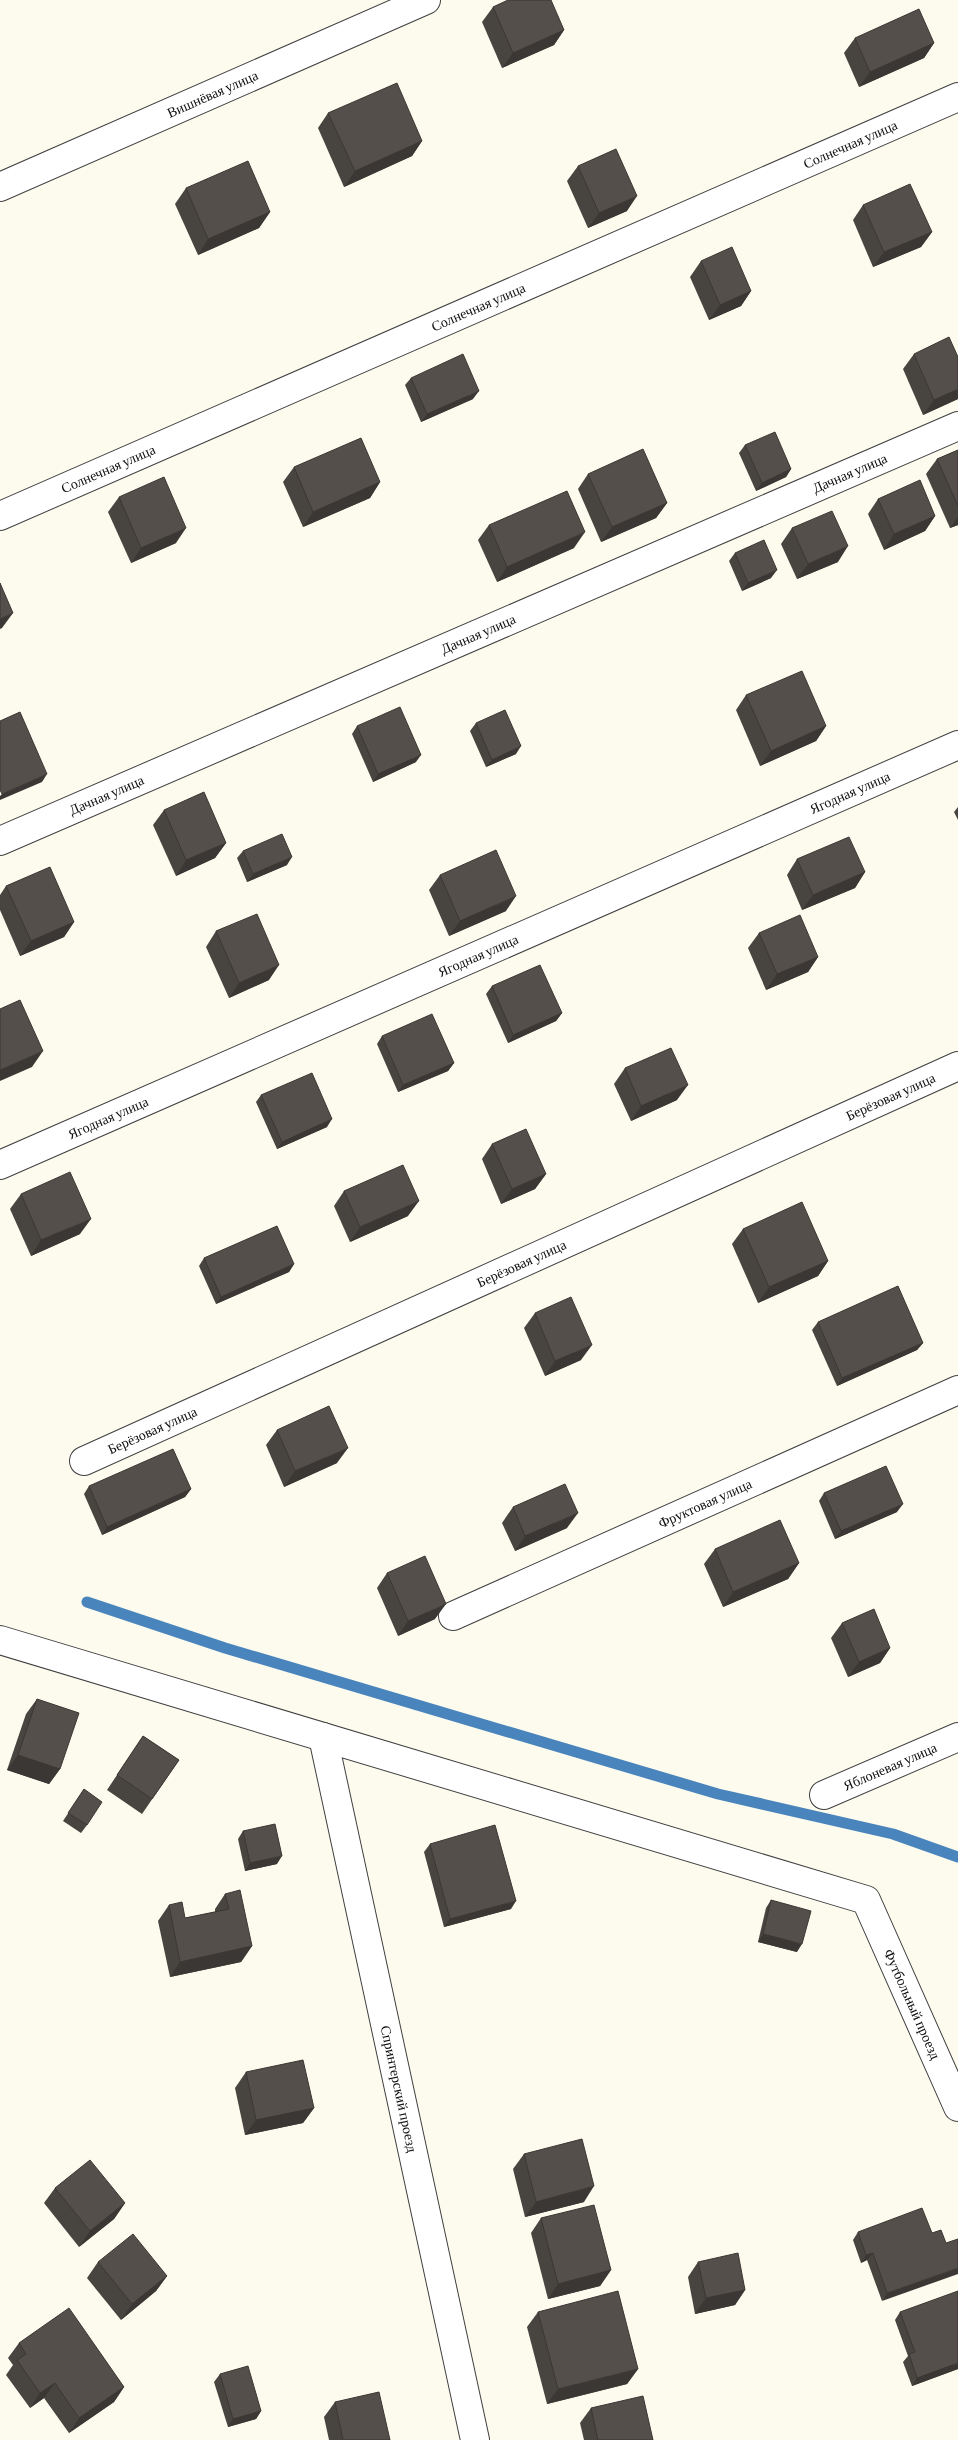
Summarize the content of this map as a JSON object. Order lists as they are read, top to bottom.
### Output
{
  "streets": {
    "street": [
      "Вишнёвая улица",
      "Солнечная улица",
      "Дачная улица",
      "Ягодная улица",
      "Берёзовая улица",
      "Фруктовая улица",
      "Яблоневая улица",
      "Футбольный проезд",
      "Спринтерский проезд"
    ]
  },
  "crossings": [
    ["Футбольный проезд", "Спринтерский проезд"]
  ]
}
